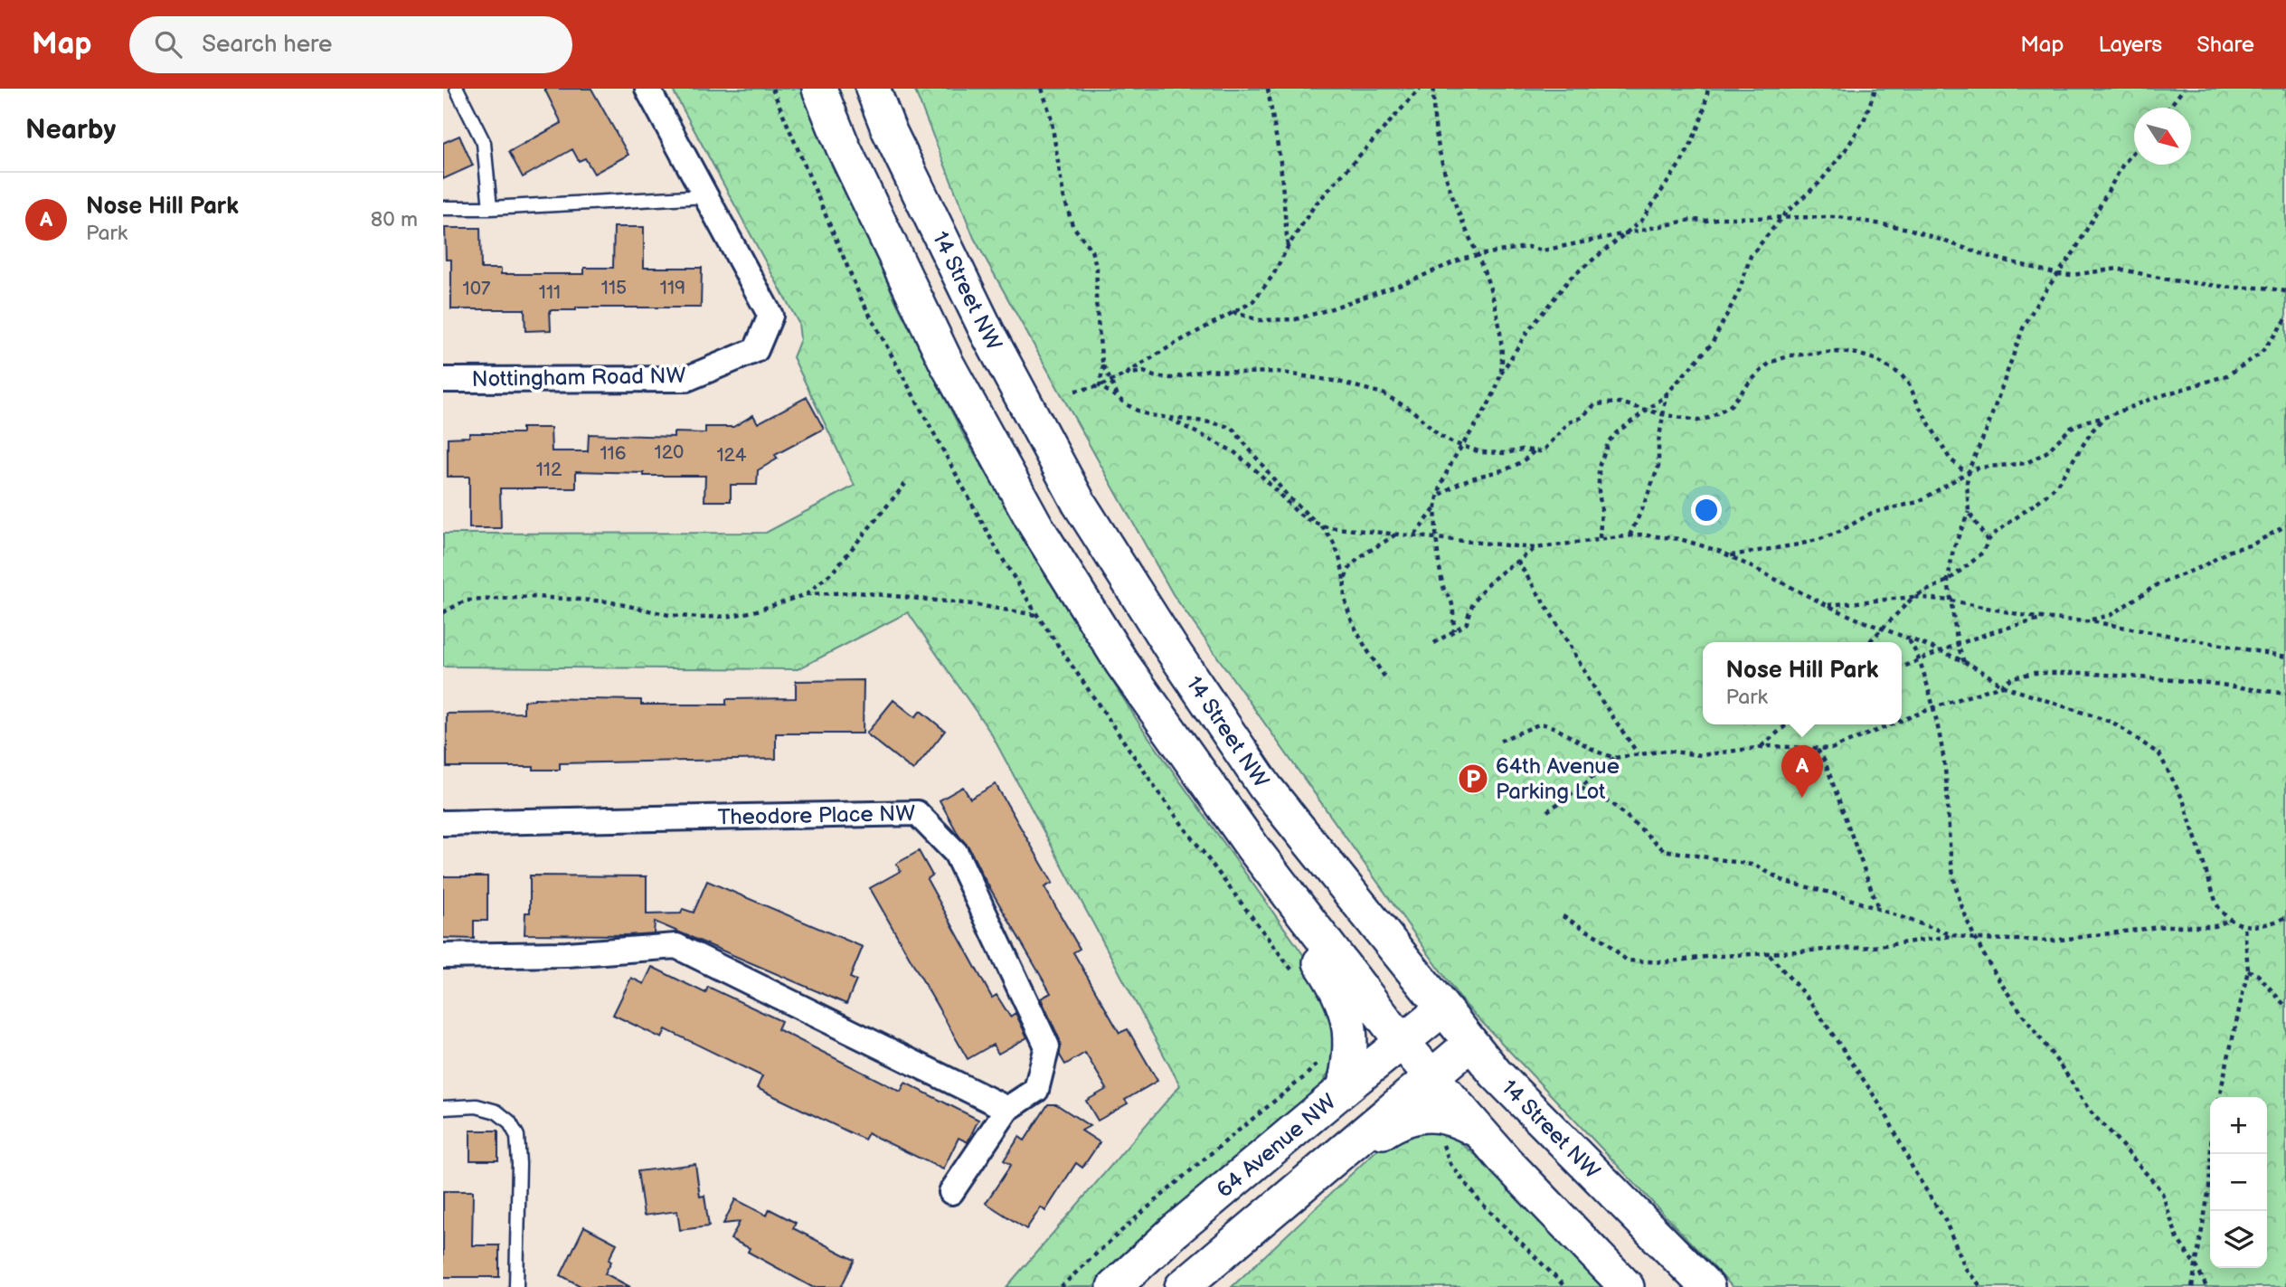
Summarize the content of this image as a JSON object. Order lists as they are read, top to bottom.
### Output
{
  "streets": {
    "main road": ["14 Street NW", "64 Avenue NW"],
    "street": ["Nottingham Road NW", "Theodore Place NW"]
  },
  "crossings": [
    ["14 Street NW", "64 Avenue NW"]
  ],
  "places": {
    "parking": ["64th Avenue Parking Lot"]
  },
  "house_numbers": [
    "115",
    "119",
    "107",
    "111",
    "120",
    "116",
    "124",
    "112"
  ],
  "north": "bottom right",
  "page": {
    "header": "Map",
    "search": "Search here",
    "nav": ["Map", "Layers", "Share"],
    "heading": "Nearby",
    "list": [
      {
        "mark": "A",
        "name": "Nose Hill Park",
        "note": "Park",
        "value": "80 m"
      }
    ],
    "popup": ["Nose Hill Park", "Park"],
    "pins": "A",
    "map_buttons": ["+", "−"]
  }
}
